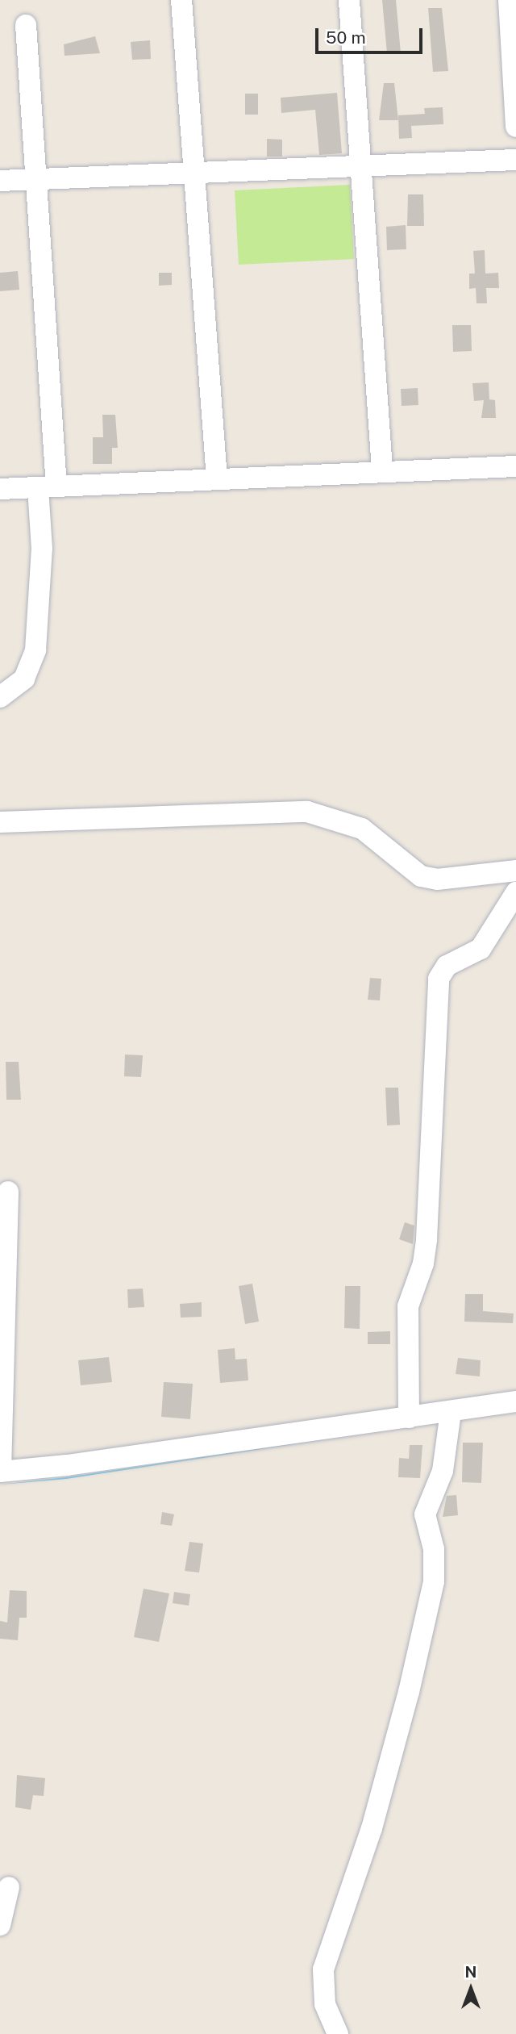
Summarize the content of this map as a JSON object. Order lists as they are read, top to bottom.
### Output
{
  "scale_bar": "50 m",
  "north": "top"
}
